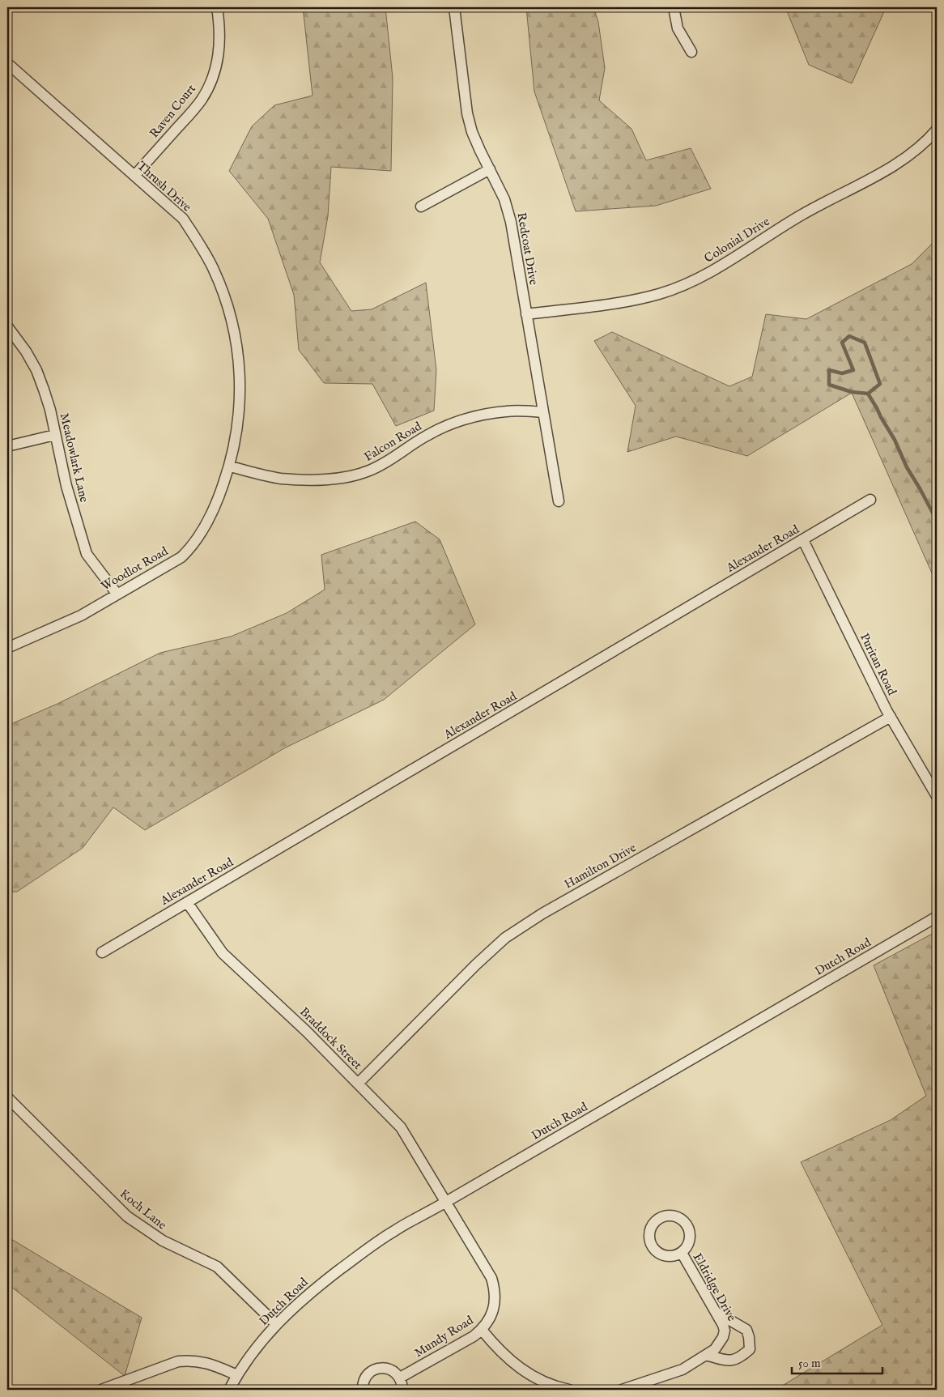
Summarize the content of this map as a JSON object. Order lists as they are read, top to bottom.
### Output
{
  "streets": {
    "street": [
      "Raven Court",
      "Thrush Drive",
      "Colonial Drive",
      "Redcoat Drive",
      "Falcon Road",
      "Meadowlark Lane",
      "Alexander Road",
      "Woodlot Road",
      "Puritan Road",
      "Hamilton Drive",
      "Dutch Road",
      "Braddock Street",
      "Koch Lane",
      "Eldridge Drive",
      "Mundy Road"
    ]
  },
  "crossings": [
    ["Raven Court", "Thrush Drive"],
    ["Thrush Drive", "Falcon Road"],
    ["Thrush Drive", "Woodlot Road"],
    ["Colonial Drive", "Redcoat Drive"],
    ["Redcoat Drive", "Falcon Road"],
    ["Falcon Road", "Woodlot Road"],
    ["Meadowlark Lane", "Woodlot Road"],
    ["Alexander Road", "Puritan Road"],
    ["Alexander Road", "Braddock Street"],
    ["Puritan Road", "Hamilton Drive"],
    ["Hamilton Drive", "Braddock Street"],
    ["Dutch Road", "Braddock Street"],
    ["Dutch Road", "Koch Lane"],
    ["Dutch Road", "Mundy Road"],
    ["Braddock Street", "Mundy Road"]
  ],
  "scale_bar": "50 m"
}
